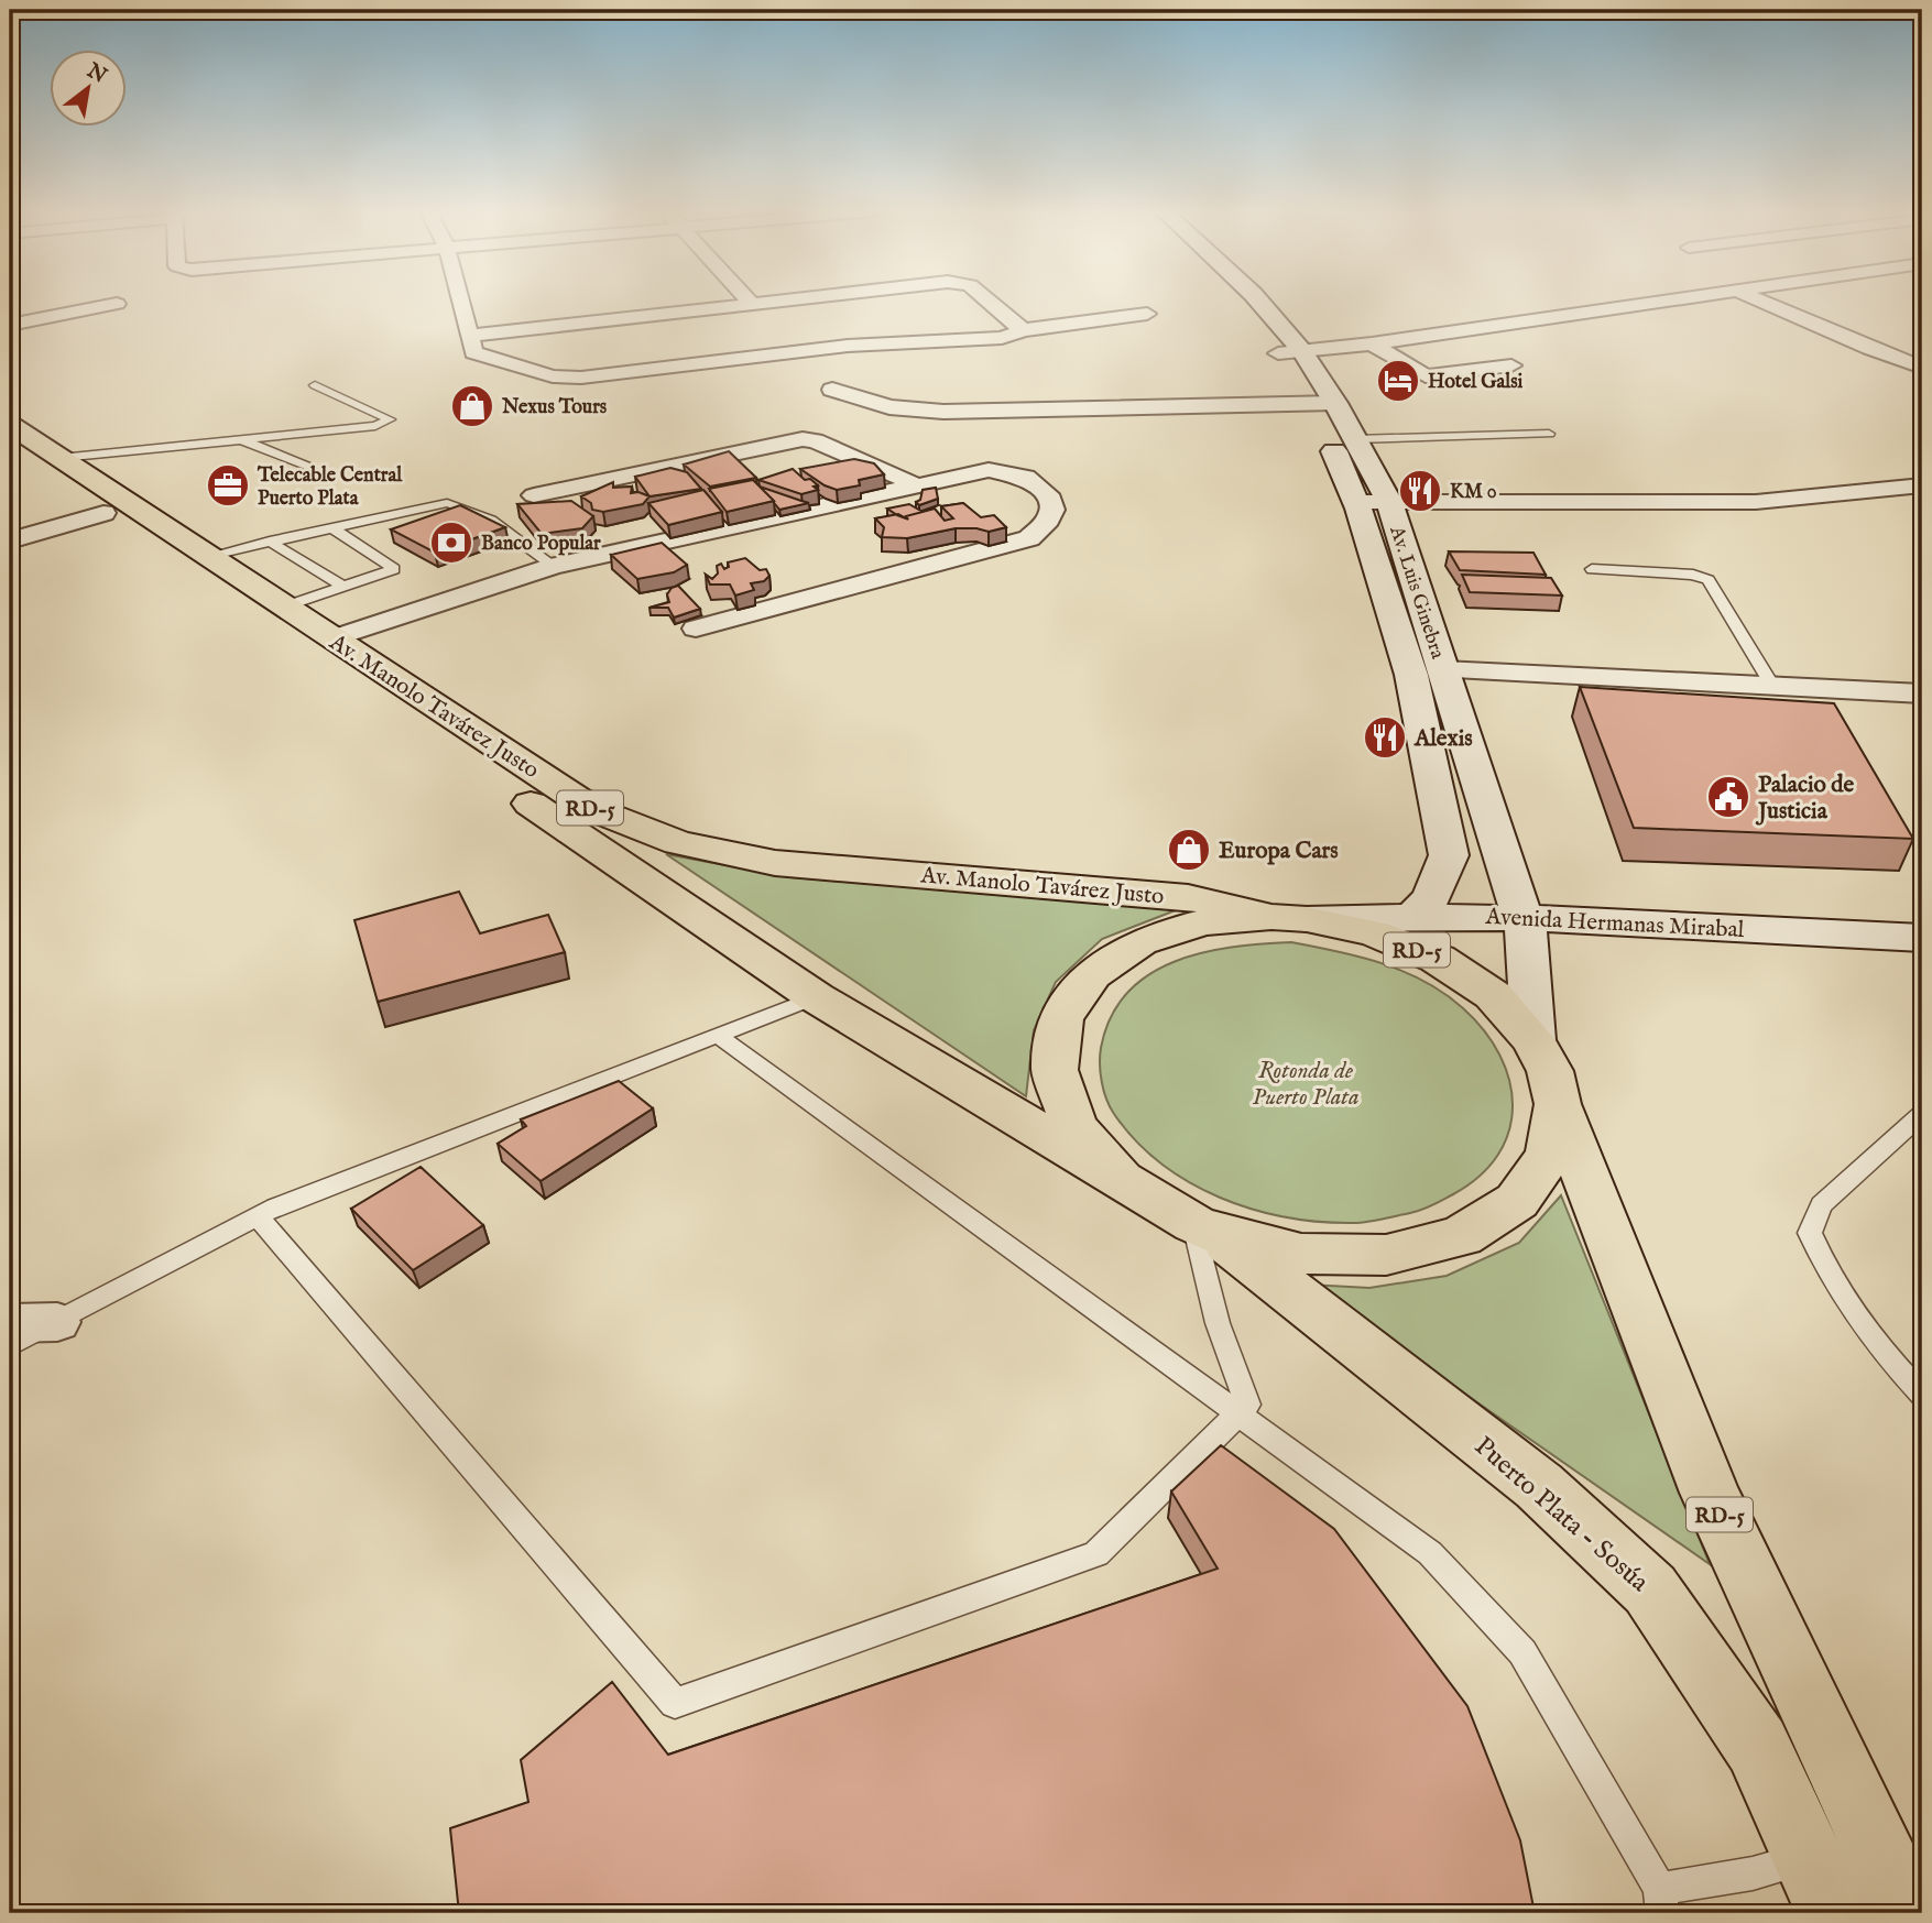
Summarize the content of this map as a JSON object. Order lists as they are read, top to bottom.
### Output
{
  "streets": {
    "main road": ["Av. Manolo Tavárez Justo", "RD-5", "Puerto Plata - Sosúa"],
    "street": ["Av. Luis Ginebra", "Avenida Hermanas Mirabal"]
  },
  "crossings": [
    ["Av. Luis Ginebra", "RD-5"],
    ["Av. Luis Ginebra", "Avenida Hermanas Mirabal"],
    ["Av. Manolo Tavárez Justo", "RD-5"],
    ["Av. Manolo Tavárez Justo", "Avenida Hermanas Mirabal"],
    ["RD-5", "Avenida Hermanas Mirabal"],
    ["RD-5", "Puerto Plata - Sosúa"]
  ],
  "parks": ["Rotonda de Puerto Plata"],
  "places": {
    "hotel": ["Hotel Galsi"],
    "shop": ["Nexus Tours", "Europa Cars"],
    "office": ["Telecable Central Puerto Plata"],
    "restaurant": ["KM 0", "Alexis"],
    "bank": ["Banco Popular"],
    "public building": ["Palacio de Justicia"]
  },
  "north": "top right"
}
